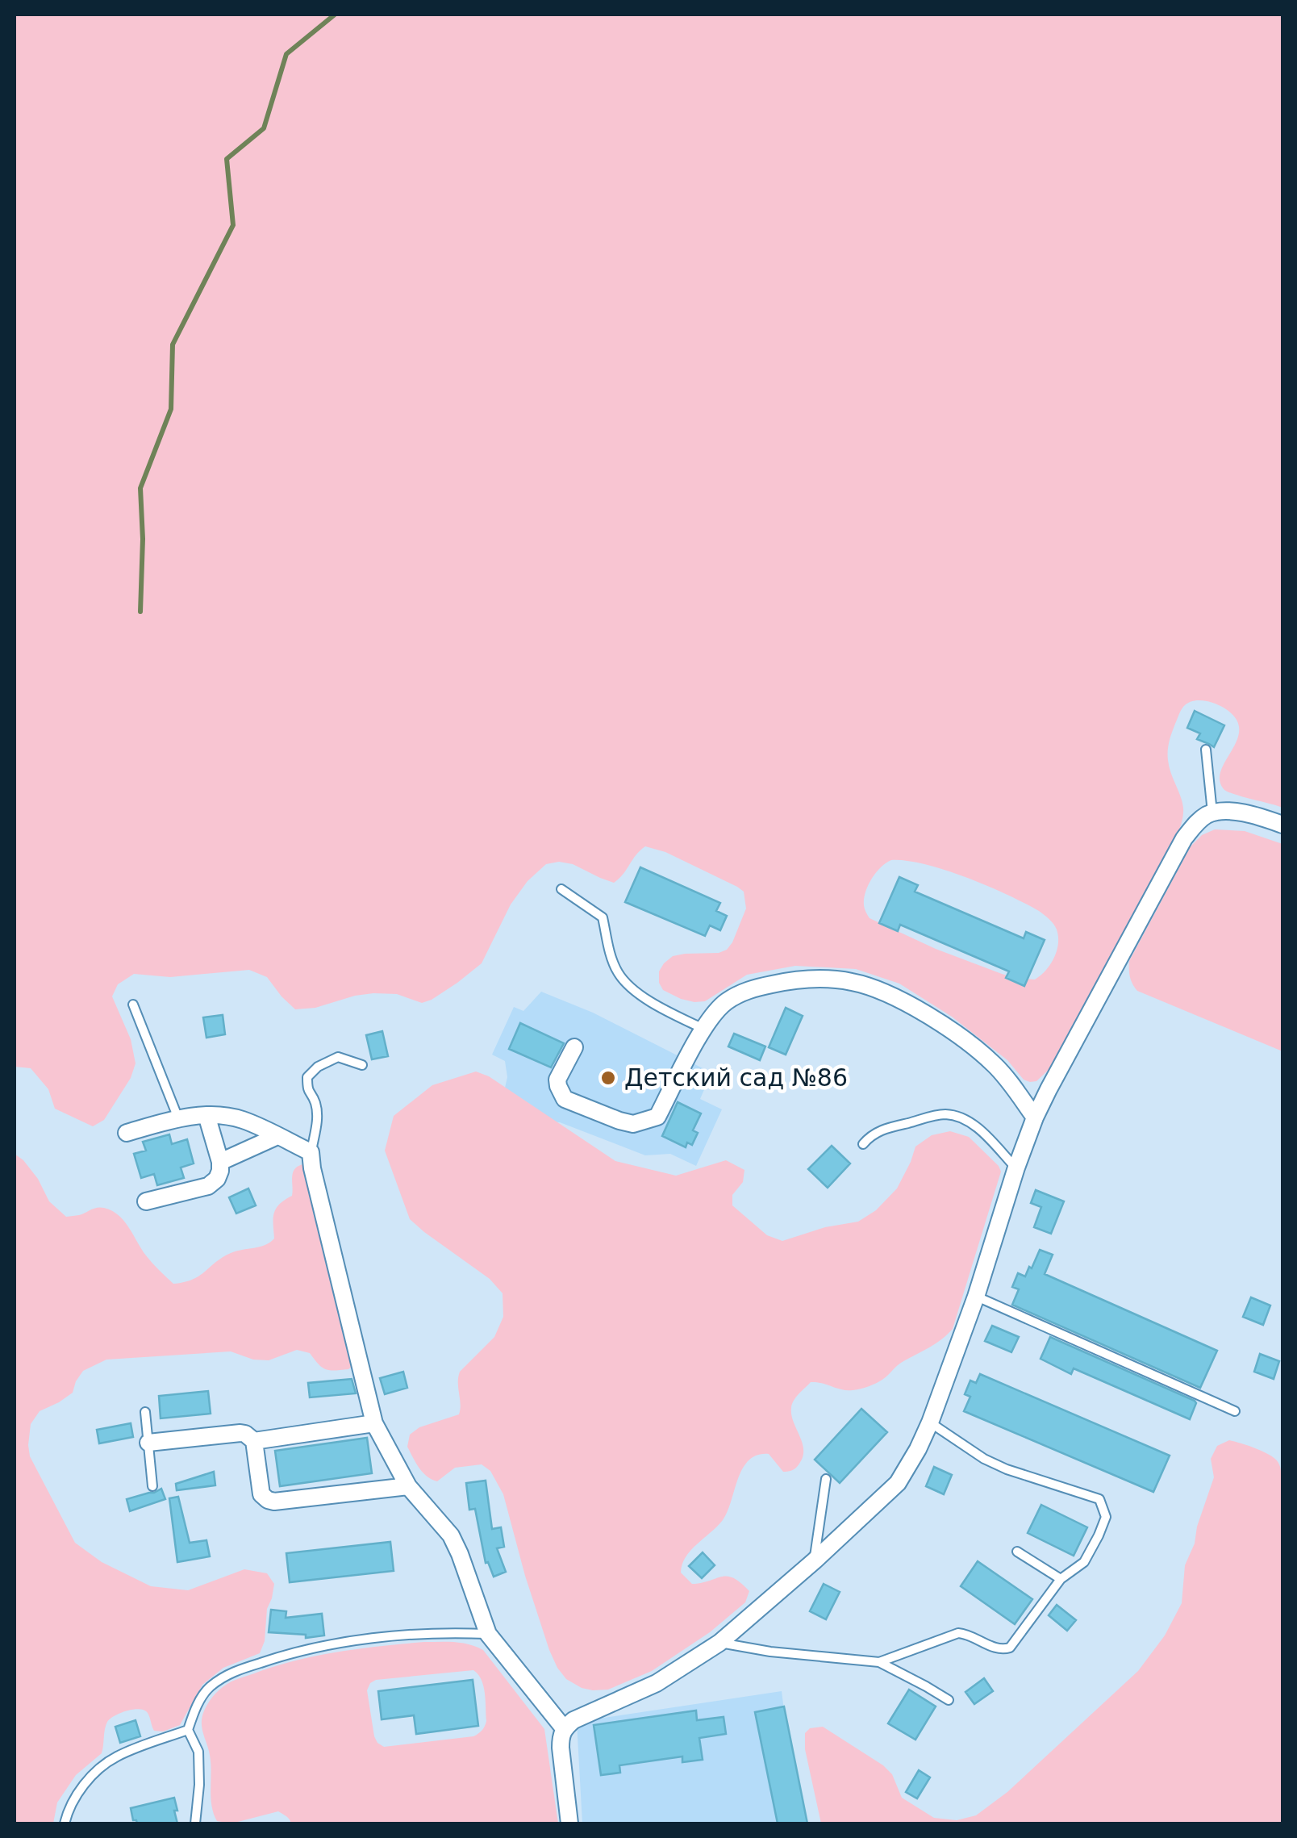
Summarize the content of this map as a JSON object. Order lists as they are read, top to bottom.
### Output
{
  "places": ["Детский сад №86"]
}
